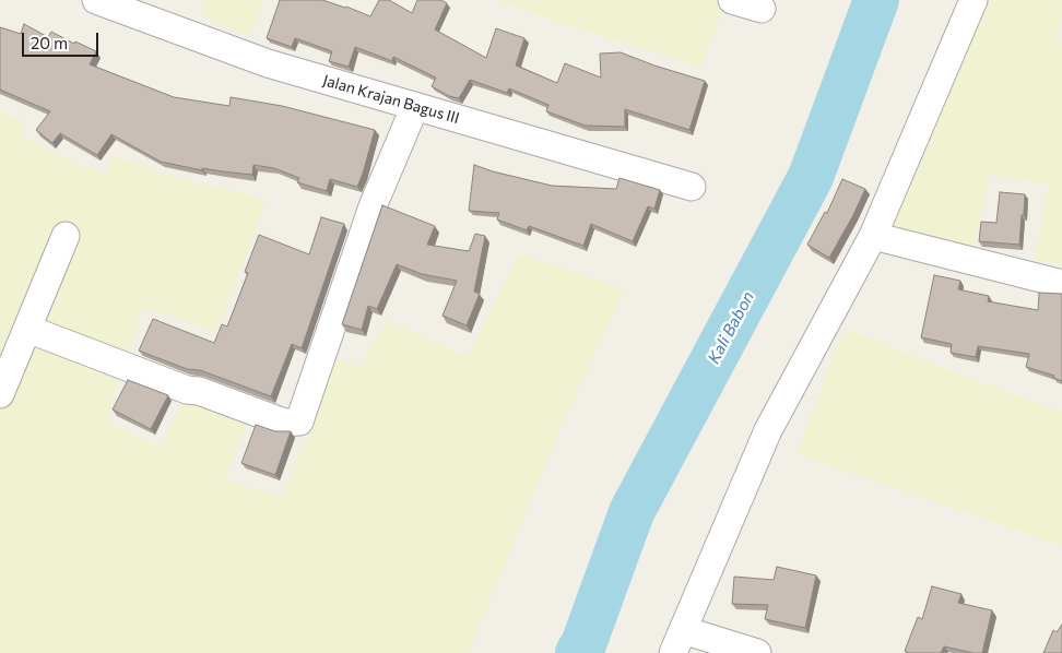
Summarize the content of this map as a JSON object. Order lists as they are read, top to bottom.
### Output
{
  "streets": {
    "street": ["Jalan Krajan Bagus III"]
  },
  "water": ["Kali Babon"],
  "scale_bar": "20 m"
}
